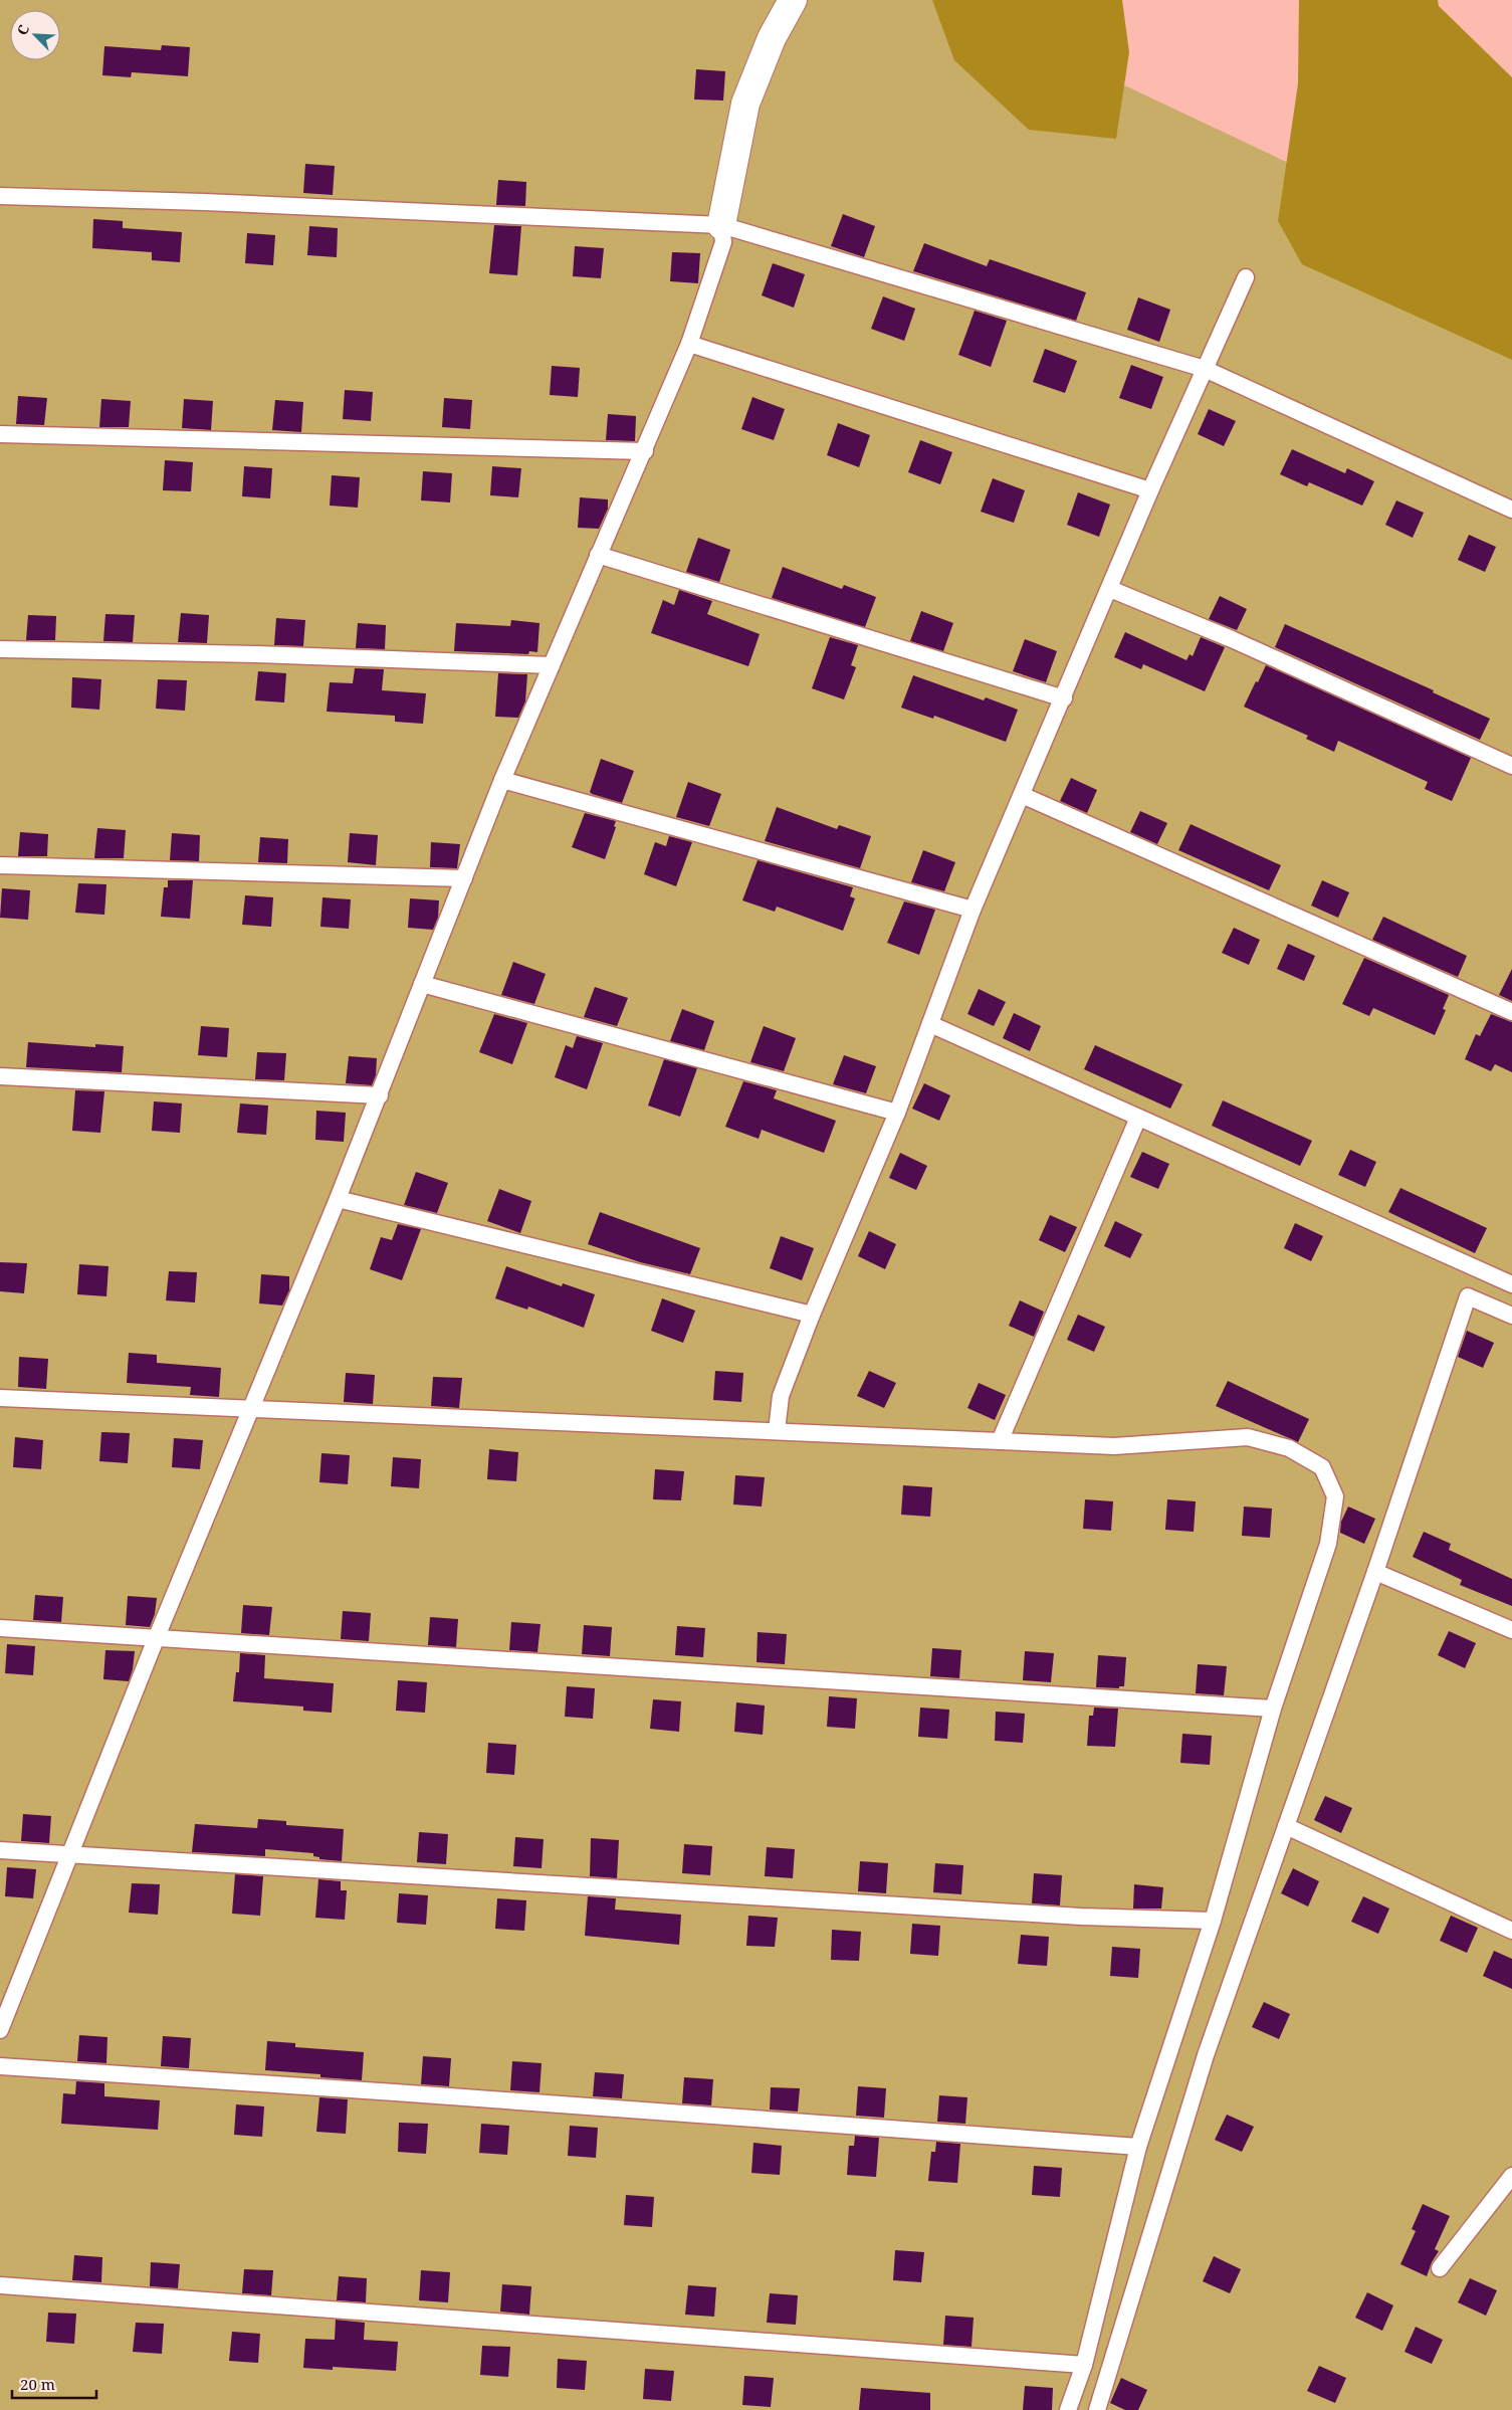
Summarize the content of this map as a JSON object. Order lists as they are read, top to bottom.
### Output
{
  "scale_bar": "20 m",
  "north": "top left"
}
